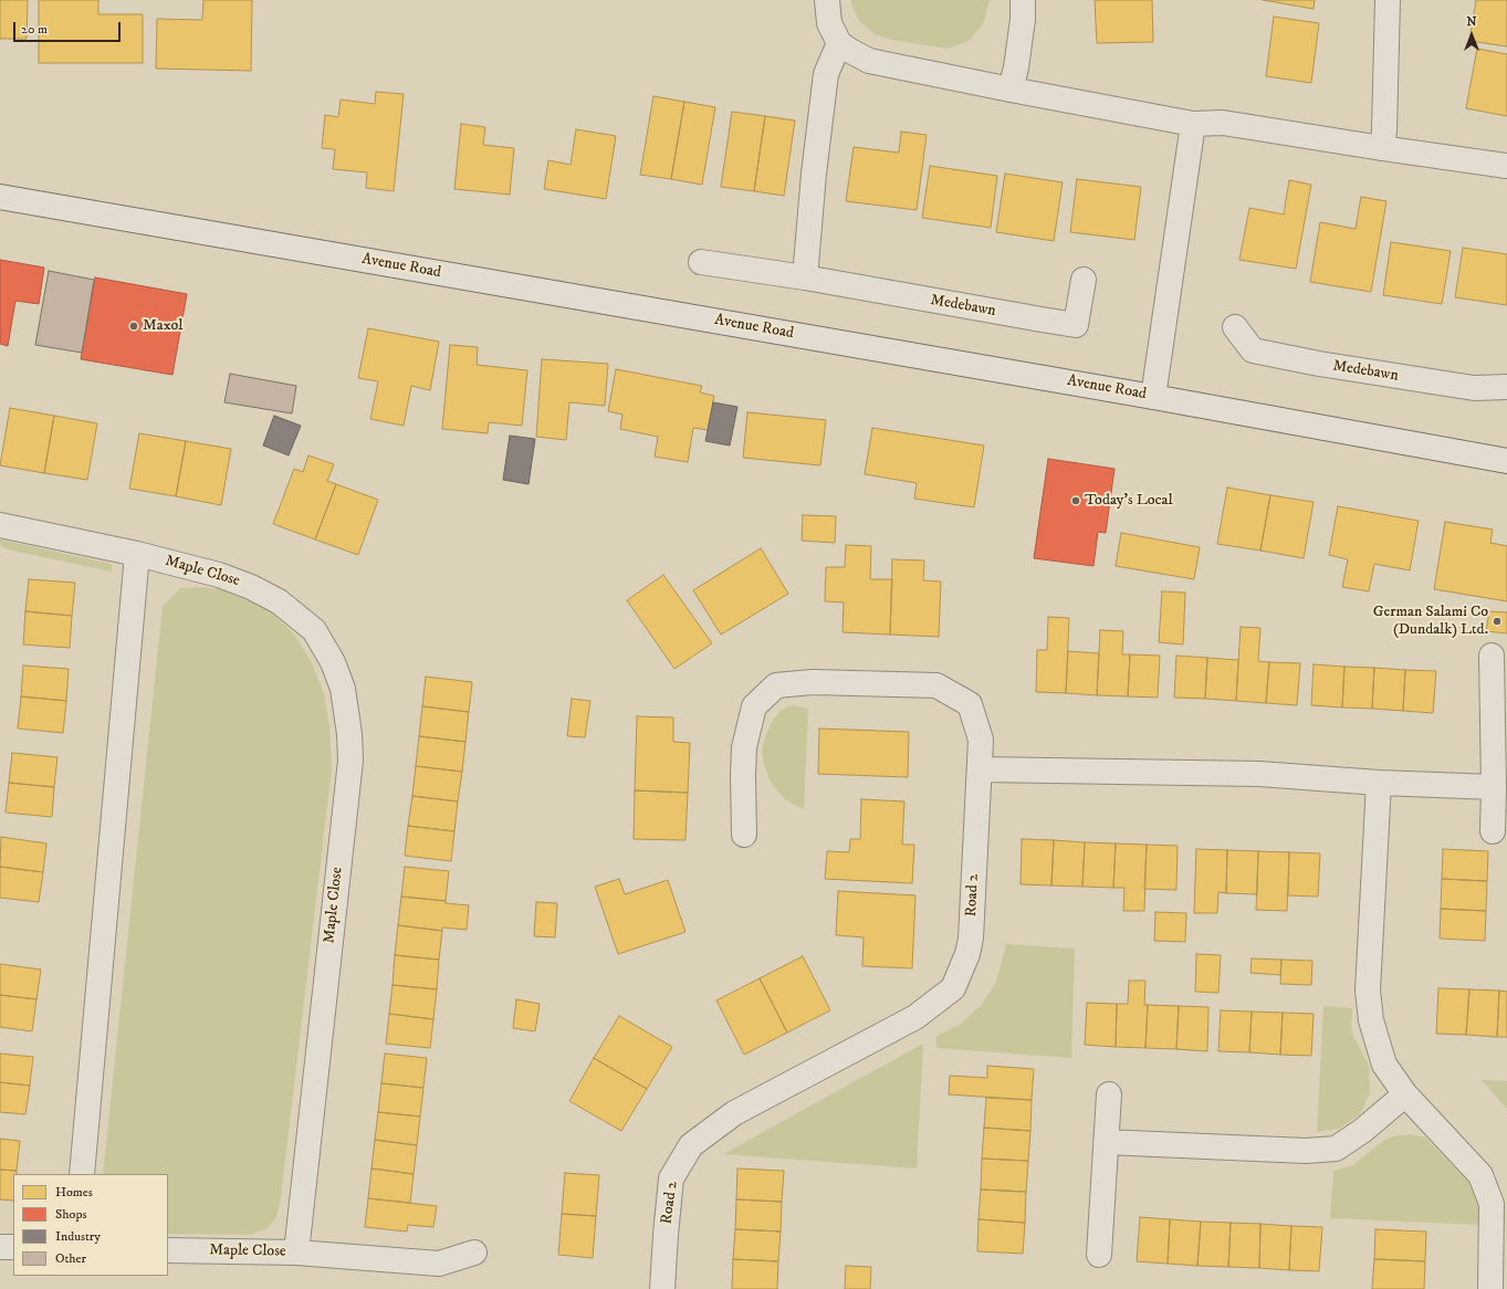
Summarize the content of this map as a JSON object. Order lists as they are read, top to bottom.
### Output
{
  "streets": {
    "street": [
      "Avenue Road",
      "Medebawn",
      "Maple Close",
      "Road 2"
    ]
  },
  "places": ["Maxol", "Today's Local", "German Salami Co (Dundalk) Ltd."],
  "legend": [
    "Homes",
    "Shops",
    "Industry",
    "Other"
  ],
  "scale_bar": "20 m",
  "north": "top"
}
